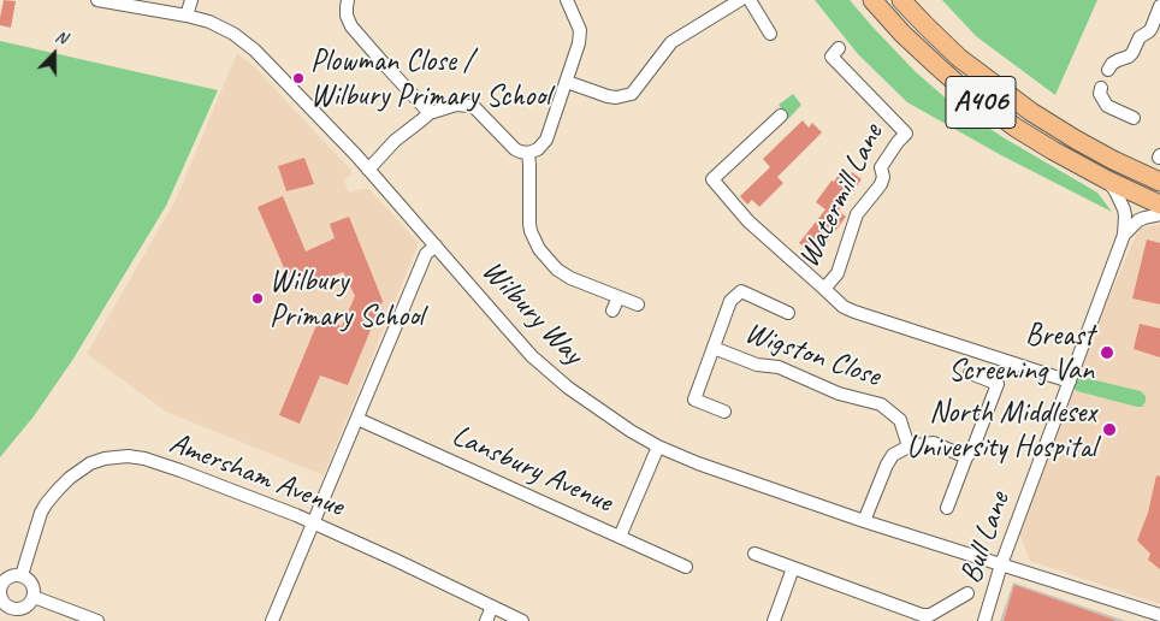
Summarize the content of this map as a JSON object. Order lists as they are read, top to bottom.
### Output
{
  "streets": {
    "highway": ["A406"],
    "street": [
      "Watermill Lane",
      "Wilbury Way",
      "Wigston Close",
      "Lansbury Avenue",
      "Amersham Avenue",
      "Bull Lane"
    ]
  },
  "crossings": [
    ["Watermill Lane", "Bull Lane"],
    ["Wilbury Way", "Bull Lane"]
  ],
  "places": [
    "Plowman Close / Wilbury Primary School",
    "Wilbury Primary School",
    "Breast Screening Van",
    "North Middlesex University Hospital"
  ],
  "north": "top"
}
